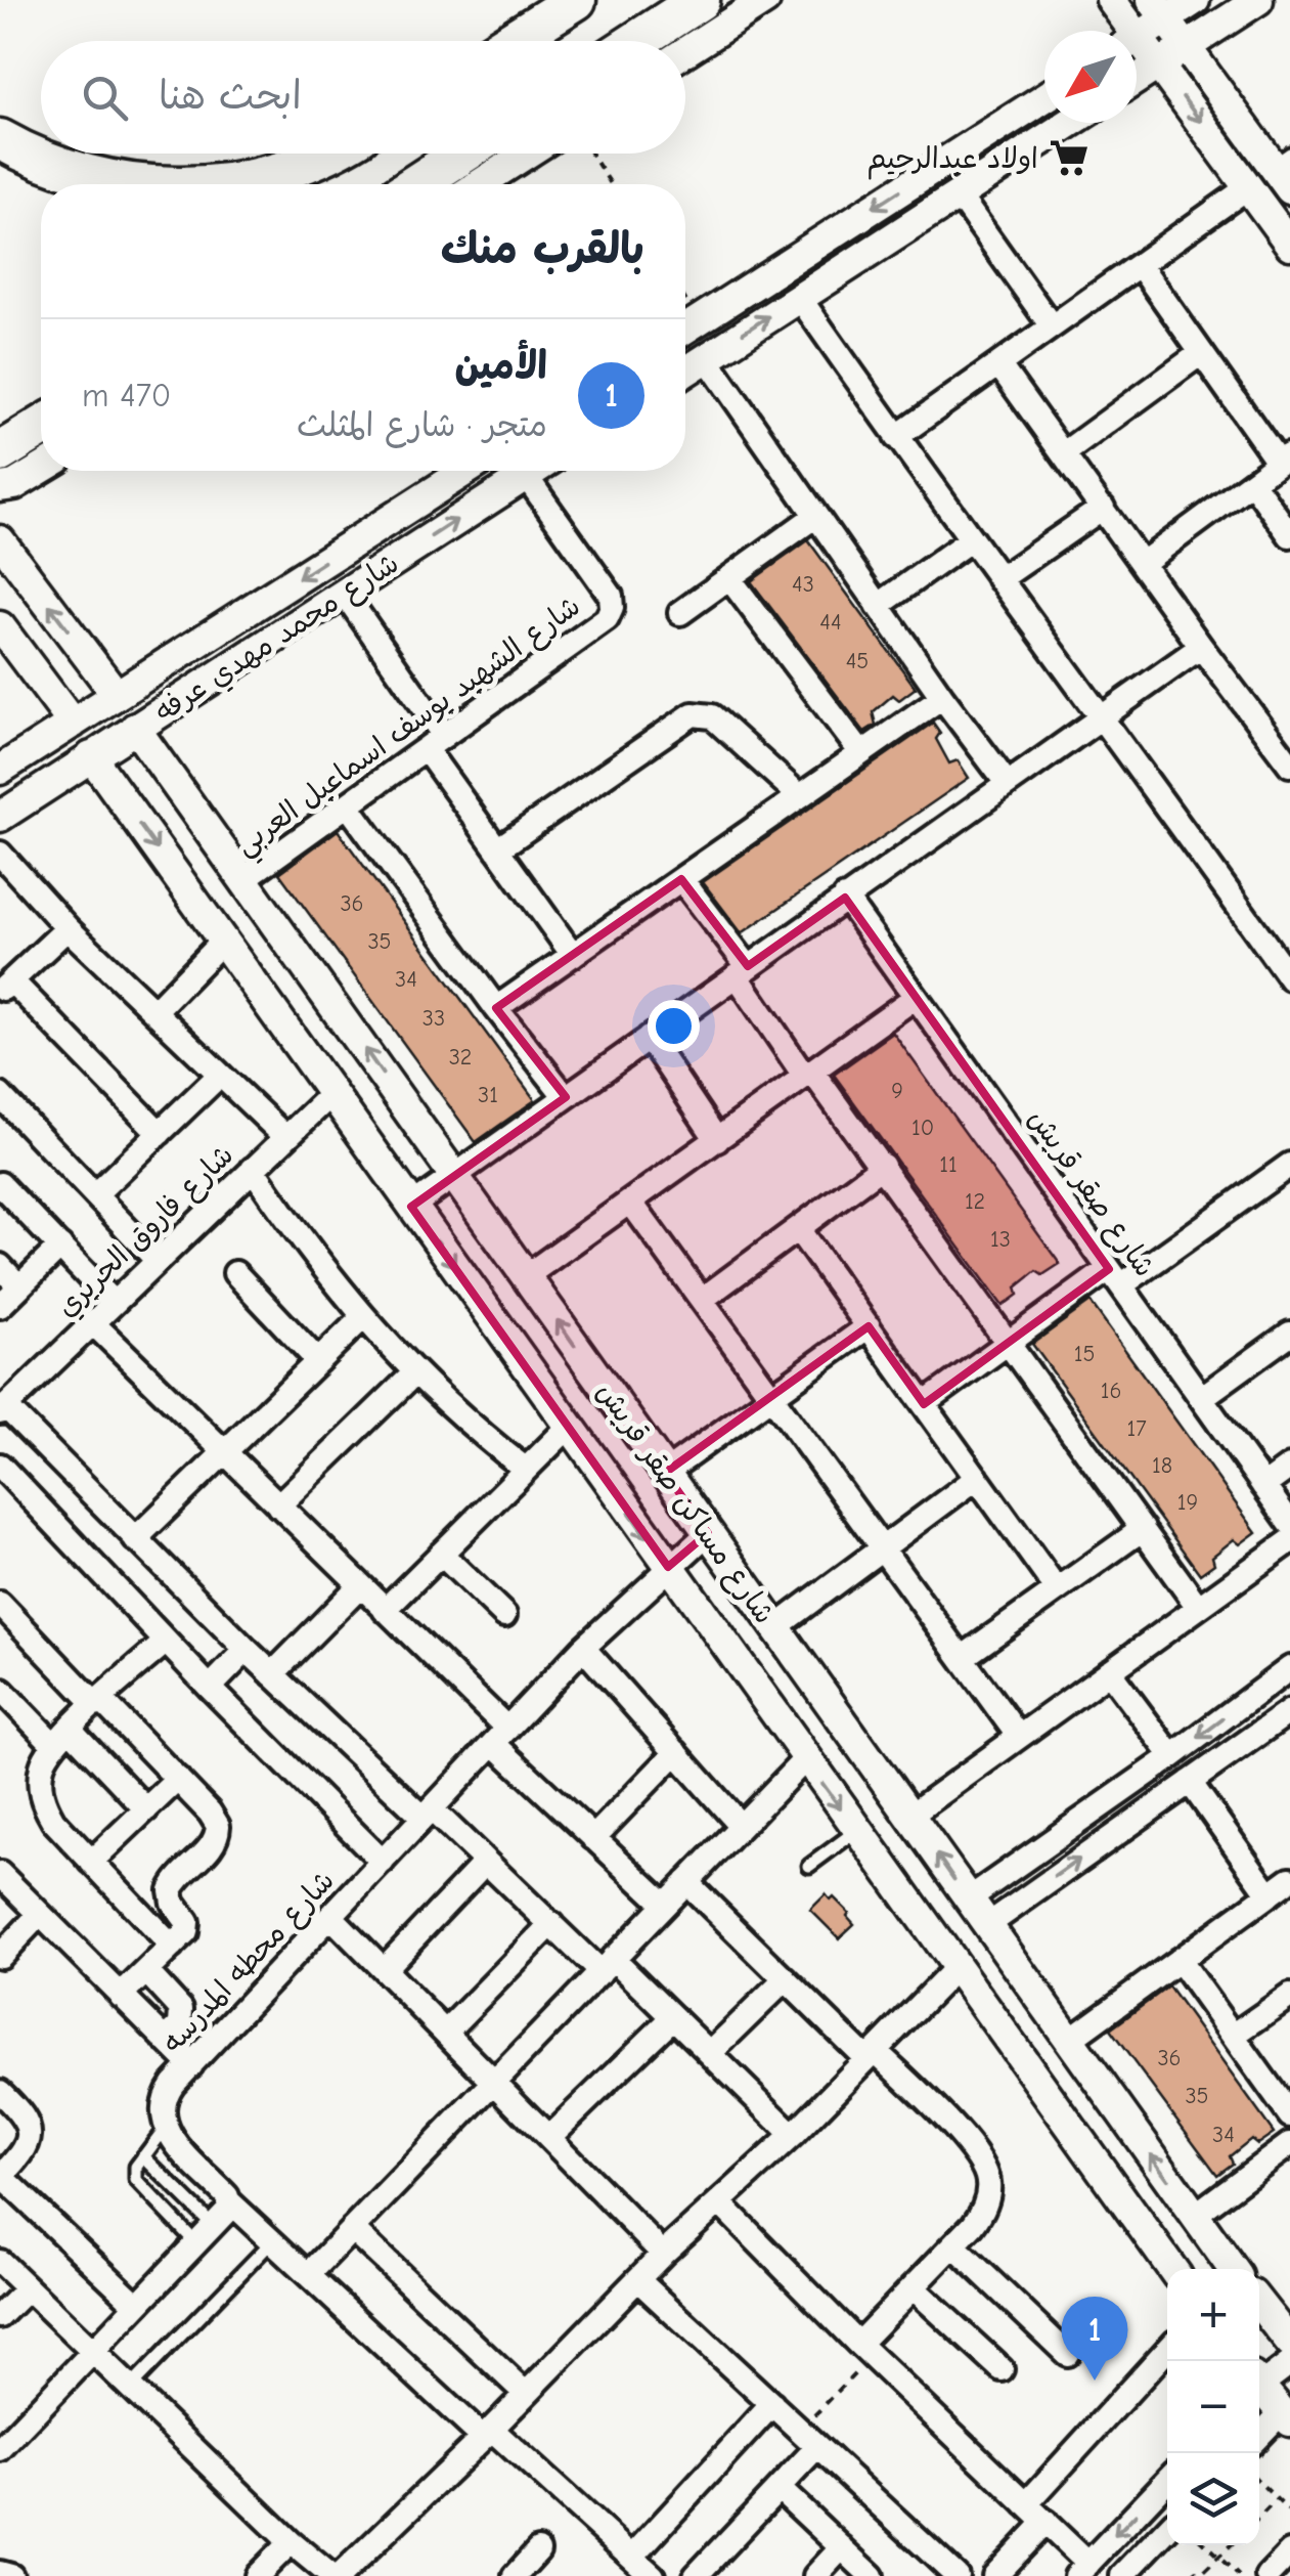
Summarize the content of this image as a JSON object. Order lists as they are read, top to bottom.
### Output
{
  "streets": {
    "street": [
      "شارع محمد مهدي عرفه",
      "شارع الشهيد يوسف اسماعيل العربي",
      "شارع صقر قريش",
      "شارع فاروق الحريري",
      "شارع مساكن صقر قريش",
      "شارع محطه المدرسه"
    ]
  },
  "crossings": [
    ["شارع محمد مهدي عرفه", "شارع الشهيد يوسف اسماعيل العربي"],
    ["شارع محمد مهدي عرفه", "شارع مساكن صقر قريش"],
    ["شارع الشهيد يوسف اسماعيل العربي", "شارع مساكن صقر قريش"],
    ["شارع فاروق الحريري", "شارع مساكن صقر قريش"],
    ["شارع مساكن صقر قريش", "شارع محطه المدرسه"]
  ],
  "places": {
    "supermarket": ["اولاد عبدالرحيم"]
  },
  "house_numbers": [
    "43",
    "44",
    "45",
    "36",
    "35",
    "34",
    "33",
    "32",
    "9",
    "31",
    "10",
    "11",
    "12",
    "13",
    "15",
    "16",
    "17",
    "18",
    "19",
    "36",
    "35",
    "34"
  ],
  "north": "bottom left",
  "page": {
    "search": "ابحث هنا",
    "heading": "بالقرب منك",
    "list": [
      {
        "mark": "1",
        "name": "الأمين",
        "note": "متجر · شارع المثلث",
        "value": "470 m"
      }
    ],
    "map_buttons": ["+", "−"],
    "pins": "1"
  }
}
